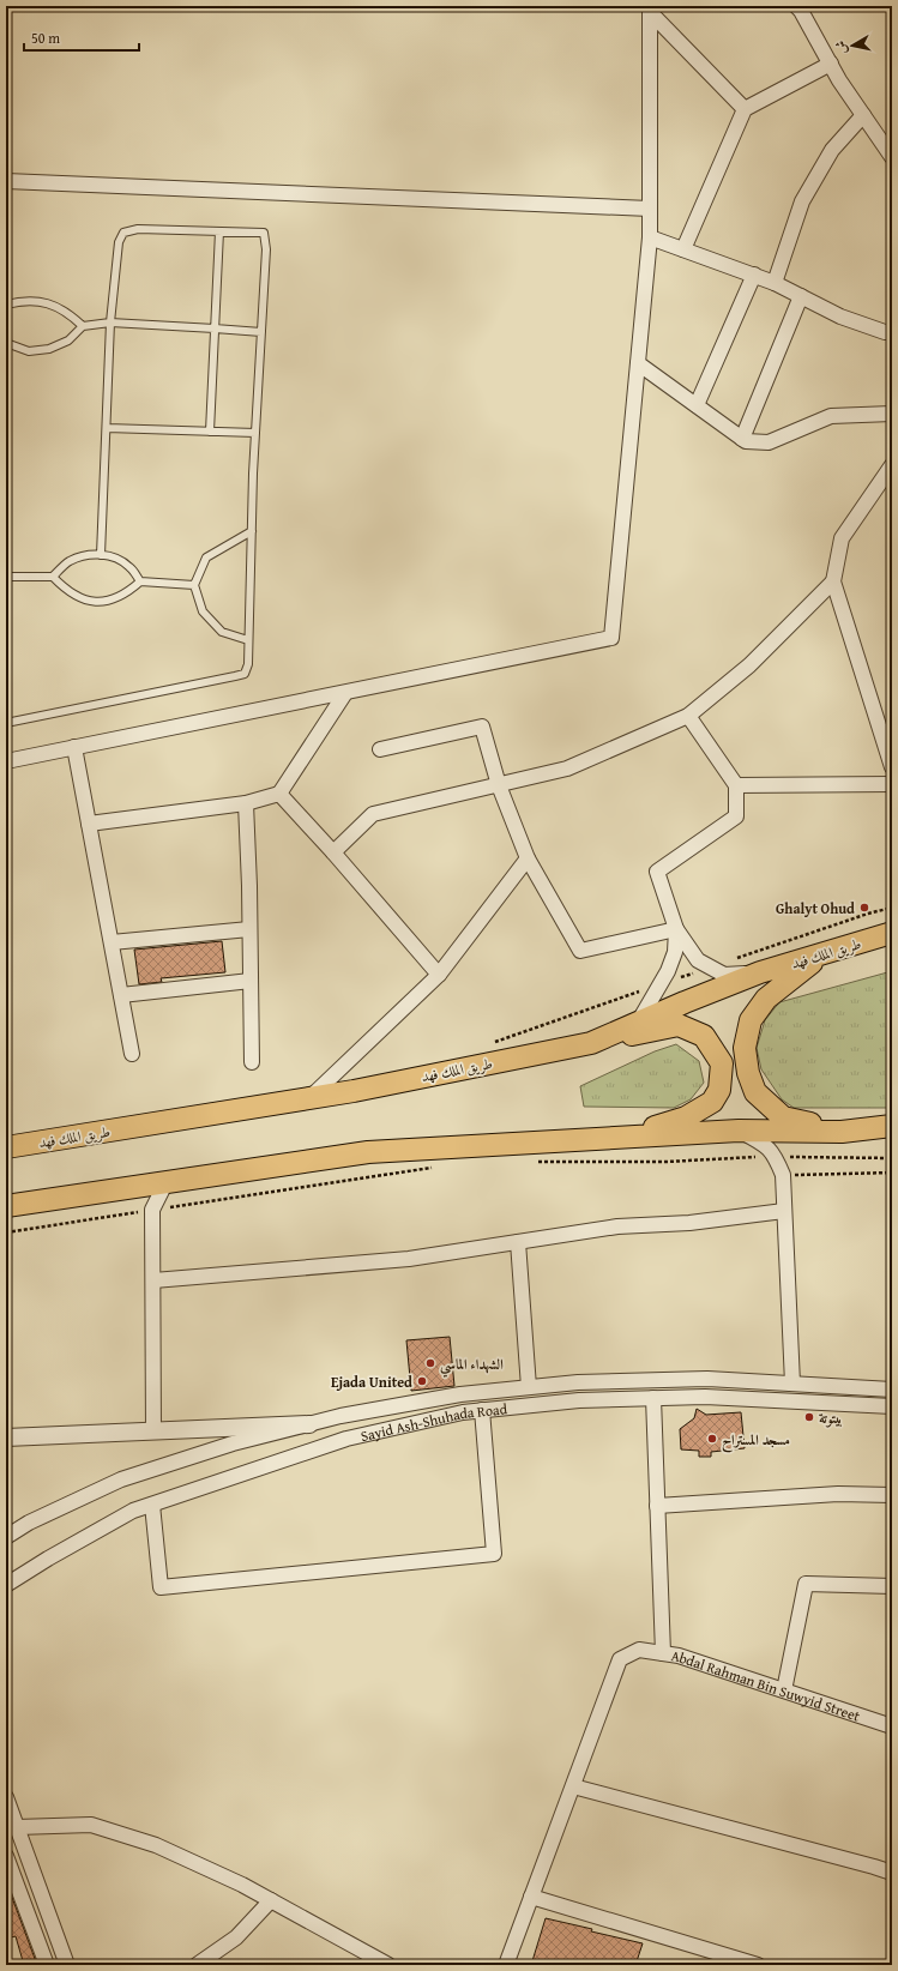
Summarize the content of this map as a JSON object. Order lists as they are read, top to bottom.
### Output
{
  "streets": {
    "main road": ["طريق الملك فهد"],
    "street": ["Sayid Ash-Shuhada Road", "Abdal Rahman Bin Suwyid Street"]
  },
  "places": [
    "Ghalyt Ohud",
    "الشهداء الماسي",
    "Ejada United",
    "بيتوتة",
    "مسجد المستراح"
  ],
  "scale_bar": "50 m",
  "north": "left"
}
